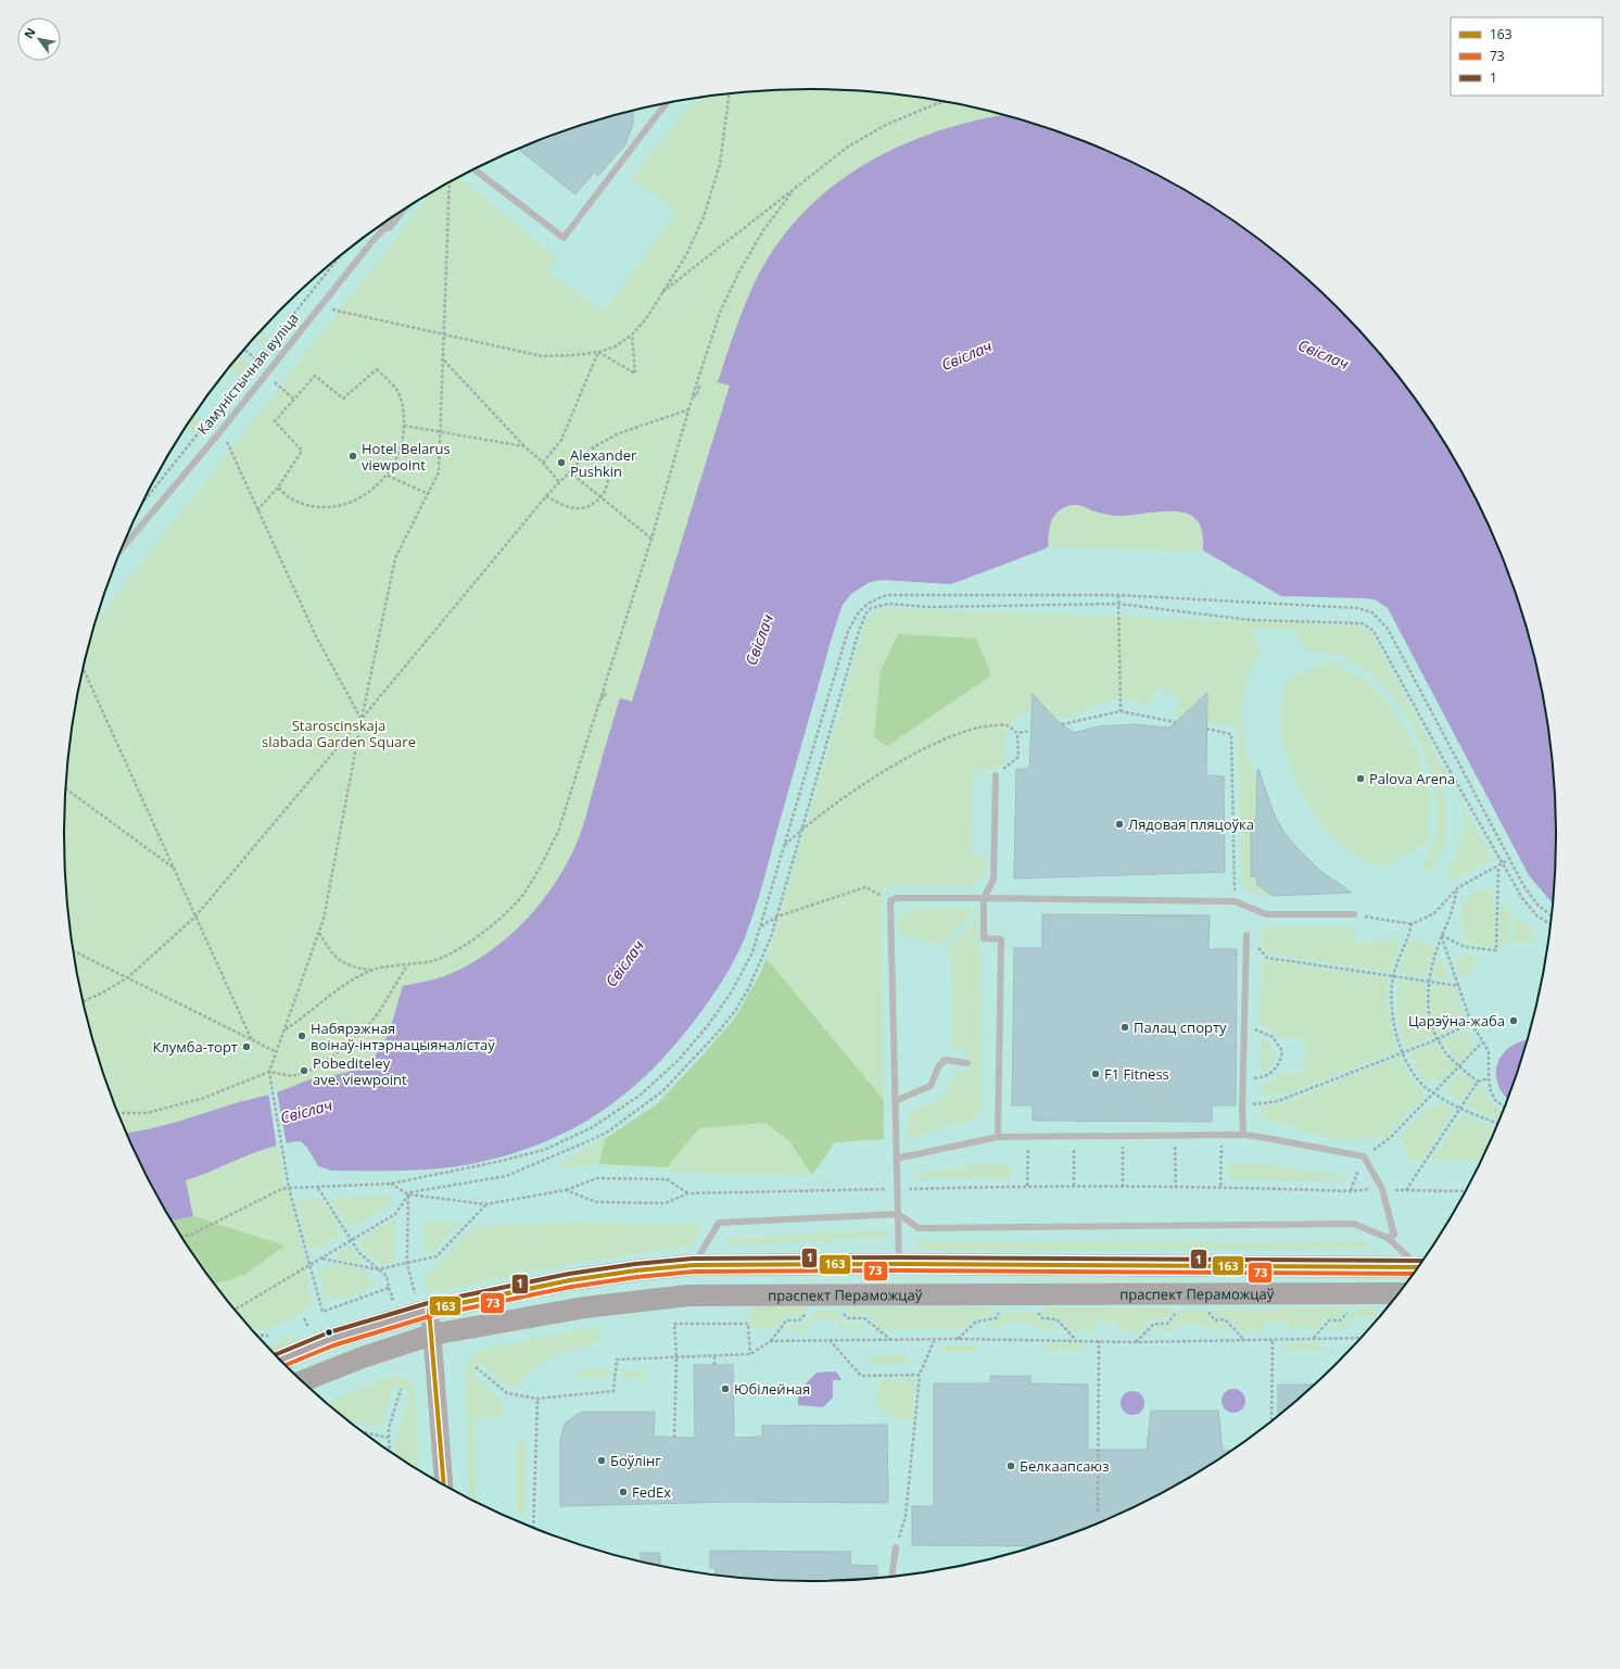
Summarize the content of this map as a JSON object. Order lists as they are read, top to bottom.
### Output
{
  "streets": {
    "main road": ["праспект Пераможцаў"],
    "lane": ["Камуністычная вуліца"]
  },
  "water": ["Свіслач"],
  "parks": ["Staroscinskaja slabada Garden Square"],
  "places": [
    "Hotel Belarus viewpoint",
    "Alexander Pushkin",
    "Palova Arena",
    "Лядовая пляцоўка",
    "Царэўна-жаба",
    "Палац спорту",
    "Набярэжная воінаў-інтэрнацыяналістаў",
    "Клумба-торт",
    "Pobediteley ave. viewpoint",
    "F1 Fitness",
    "Юбілейная",
    "Боўлінг",
    "Белкаапсаюз",
    "FedEx"
  ],
  "lines": ["transit line 1", "transit line 163", "transit line 73"],
  "legend": ["163", "73", "1"],
  "north": "top left"
}
